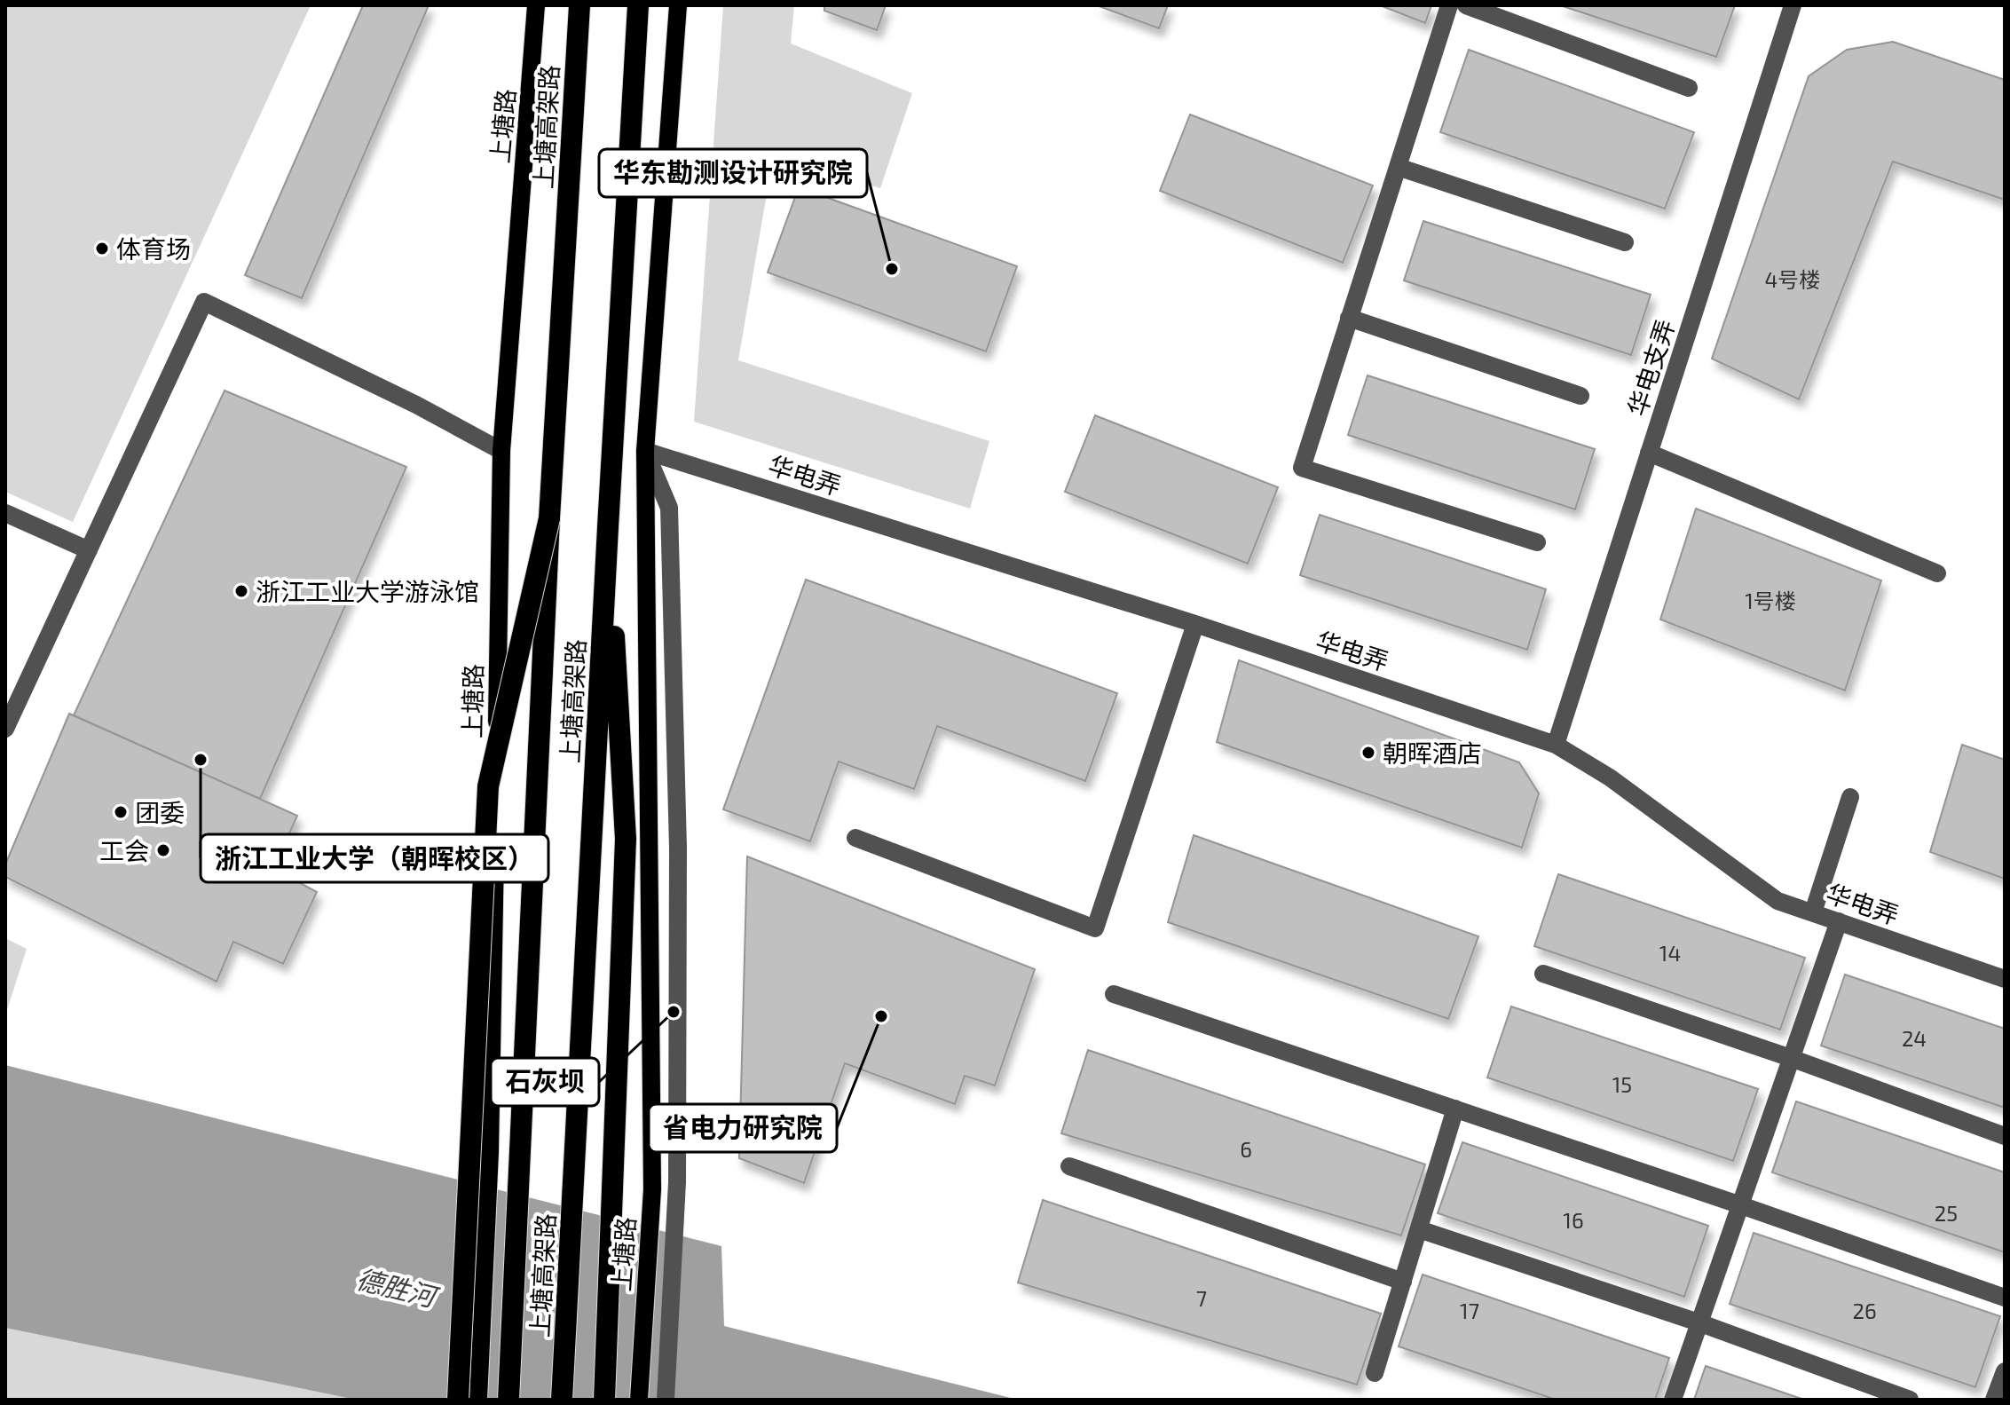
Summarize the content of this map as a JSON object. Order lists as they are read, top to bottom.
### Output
{
  "streets": {
    "highway": ["上塘高架路"],
    "main road": ["上塘路"],
    "street": ["华电支弄", "华电弄"]
  },
  "crossings": [
    ["上塘路", "华电弄"],
    ["华电支弄", "华电弄"]
  ],
  "water": ["德胜河"],
  "places": [
    "体育场",
    "华东勘测设计研究院",
    "浙江工业大学游泳馆",
    "朝晖酒店",
    "浙江工业大学（朝晖校区）",
    "团委",
    "工会",
    "石灰坝",
    "省电力研究院"
  ],
  "house_numbers": [
    "4号楼",
    "1号楼",
    "14",
    "24",
    "15",
    "6",
    "25",
    "16",
    "7",
    "17",
    "26"
  ]
}
